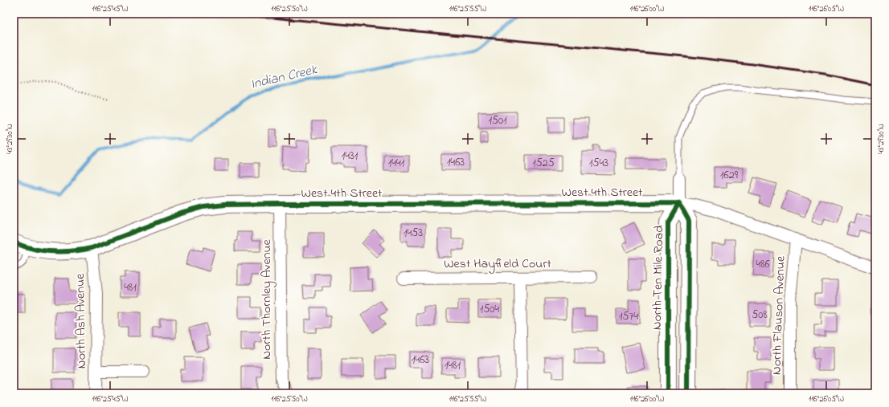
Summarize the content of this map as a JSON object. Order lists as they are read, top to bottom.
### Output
{
  "streets": {
    "main road": ["West 4th Street", "North Ten Mile Road"],
    "street": [
      "West Hayfield Court",
      "North Thornley Avenue",
      "North Flauson Avenue",
      "North Ash Avenue"
    ]
  },
  "crossings": [
    ["West 4th Street", "North Ten Mile Road"],
    ["West 4th Street", "North Thornley Avenue"],
    ["West 4th Street", "North Flauson Avenue"],
    ["West 4th Street", "North Ash Avenue"]
  ],
  "water": ["Indian Creek"],
  "house_numbers": [
    "1501",
    "1431",
    "1463",
    "1441",
    "1525",
    "1543",
    "1629",
    "1453",
    "486",
    "481",
    "1504",
    "508",
    "1574",
    "1463",
    "1481"
  ],
  "coordinates": [
    "116°25'45\"W",
    "116°25'50\"W",
    "116°25'55\"W",
    "116°26'00\"W",
    "116°26'05\"W",
    "43°29'30\"N"
  ]
}
